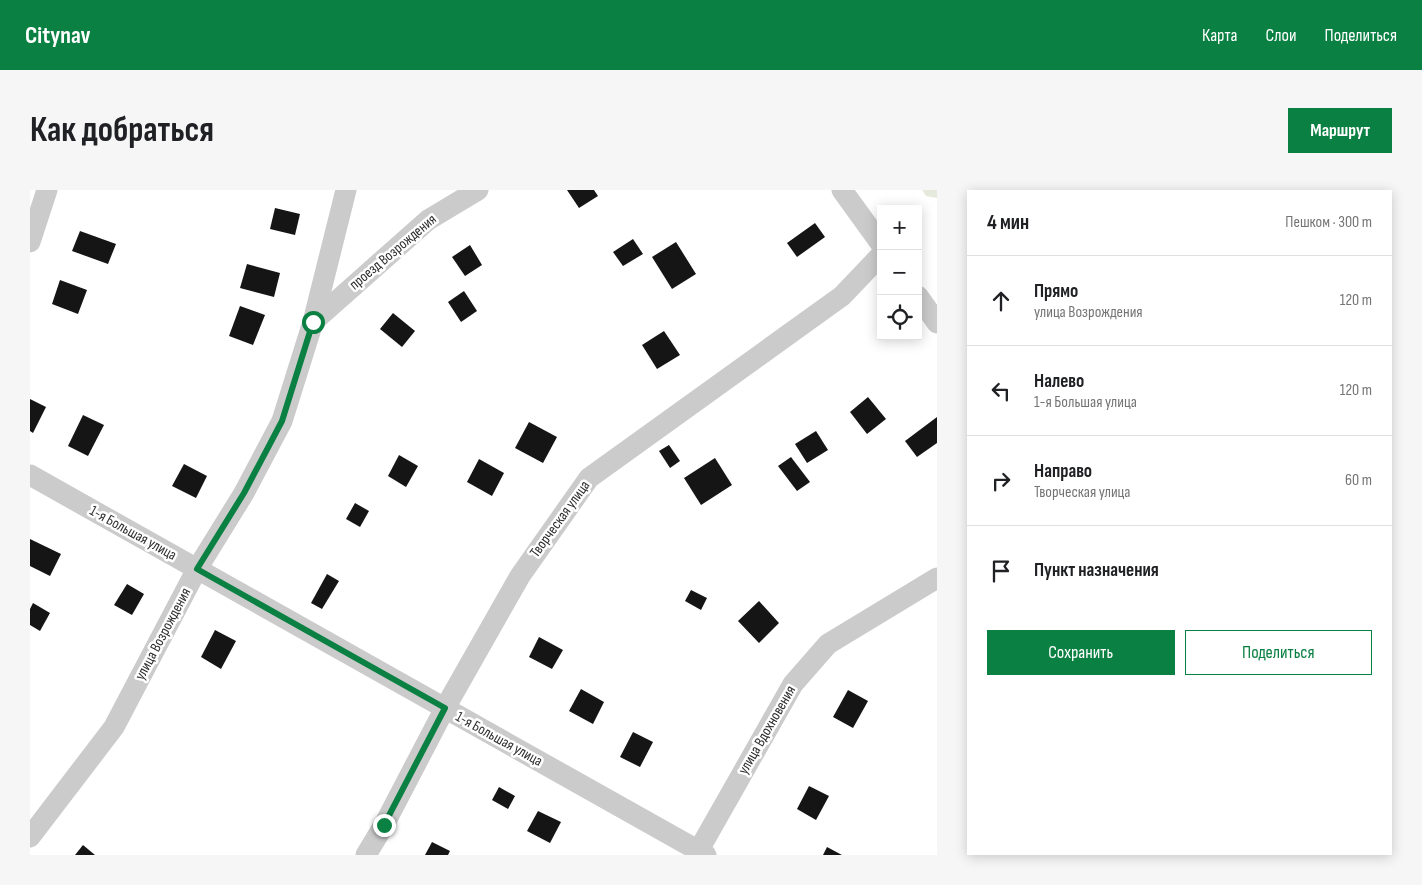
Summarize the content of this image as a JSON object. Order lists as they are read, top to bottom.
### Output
{
  "streets": {
    "street": [
      "проезд Возрождения",
      "Творческая улица",
      "1-я Большая улица",
      "улица Возрождения",
      "улица Вдохновения"
    ]
  },
  "crossings": [
    ["проезд Возрождения", "улица Возрождения"],
    ["Творческая улица", "1-я Большая улица"],
    ["1-я Большая улица", "улица Возрождения"],
    ["1-я Большая улица", "улица Вдохновения"]
  ],
  "page": {
    "header": "Citynav",
    "nav": ["Карта", "Слои", "Поделиться"],
    "buttons": [
      "Маршрут",
      ["Сохранить", "Поделиться"]
    ],
    "title": "Как добраться",
    "heading": ["4 мин", "Пешком · 300 m"],
    "map_buttons": ["+", "−"],
    "list": [
      ["Прямо", "улица Возрождения", "120 m"],
      ["Налево", "1-я Большая улица", "120 m"],
      ["Направо", "Творческая улица", "60 m"],
      "Пункт назначения"
    ]
  }
}
